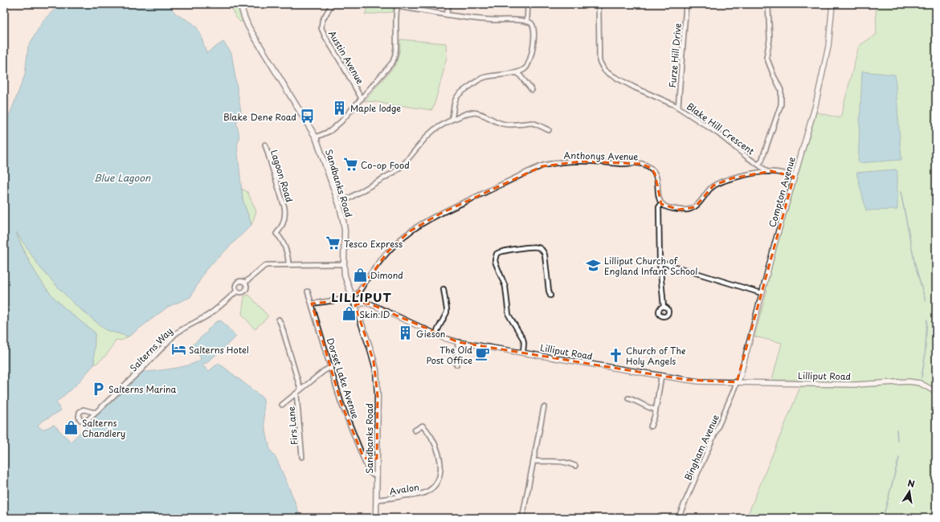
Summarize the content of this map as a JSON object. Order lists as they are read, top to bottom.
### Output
{
  "streets": {
    "main road": ["Sandbanks Road"],
    "street": [
      "Furze Hill Drive",
      "Austin Avenue",
      "Blake Hill Crescent",
      "Anthonys Avenue",
      "Lagoon Road",
      "Compton Avenue",
      "Salterns Way",
      "Lilliput Road",
      "Dorset Lake Avenue",
      "Firs Lane",
      "Bingham Avenue",
      "Avalon"
    ]
  },
  "crossings": [
    ["Furze Hill Drive", "Blake Hill Crescent"],
    ["Anthonys Avenue", "Sandbanks Road"],
    ["Lagoon Road", "Salterns Way"],
    ["Sandbanks Road", "Salterns Way"],
    ["Sandbanks Road", "Lilliput Road"],
    ["Sandbanks Road", "Dorset Lake Avenue"],
    ["Sandbanks Road", "Avalon"],
    ["Compton Avenue", "Lilliput Road"],
    ["Compton Avenue", "Bingham Avenue"],
    ["Lilliput Road", "Bingham Avenue"]
  ],
  "districts": ["LILLIPUT"],
  "water": ["Blue Lagoon"],
  "places": {
    "building": ["Maple lodge", "Gieson"],
    "bus stop": ["Blake Dene Road"],
    "supermarket": ["Co-op Food", "Tesco Express"],
    "school or university": ["Lilliput Church of England Infant School"],
    "shop": ["Dimond", "Skin:ID", "Salterns Chandlery"],
    "hotel": ["Salterns Hotel"],
    "cafe": ["The Old Post Office"],
    "church": ["Church of The Holy Angels"],
    "parking": ["Salterns Marina"]
  },
  "north": "top"
}
